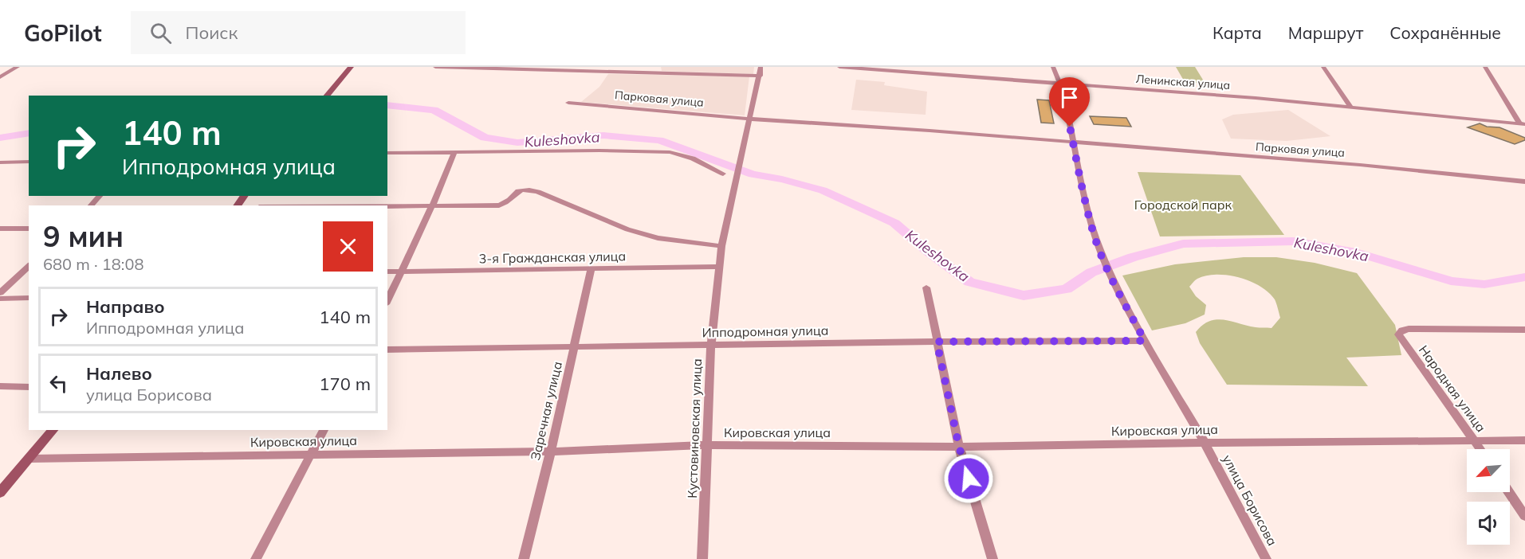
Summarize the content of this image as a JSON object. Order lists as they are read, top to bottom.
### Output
{
  "streets": {
    "street": [
      "Ленинская улица",
      "Парковая улица",
      "3-я Гражданская улица",
      "Ипподромная улица",
      "Народная улица",
      "Заречная улица",
      "Кустовиновская улица",
      "Кировская улица",
      "улица Борисова"
    ]
  },
  "crossings": [
    ["Парковая улица", "Кустовиновская улица"],
    ["Парковая улица", "улица Борисова"],
    ["3-я Гражданская улица", "Заречная улица"],
    ["3-я Гражданская улица", "Кустовиновская улица"],
    ["Ипподромная улица", "Заречная улица"],
    ["Ипподромная улица", "Кустовиновская улица"],
    ["Ипподромная улица", "улица Борисова"],
    ["Народная улица", "Кировская улица"],
    ["Заречная улица", "Кировская улица"],
    ["Кустовиновская улица", "Кировская улица"],
    ["Кировская улица", "улица Борисова"]
  ],
  "water": ["Kuleshovka"],
  "parks": ["Городской парк"],
  "north": "bottom left",
  "page": {
    "header": "GoPilot",
    "search": "Поиск",
    "nav": ["Карта", "Маршрут", "Сохранённые"],
    "turn": ["140 m", "Ипподромная улица"],
    "heading": ["9 мин", "680 m · 18:08"],
    "list": [
      {
        "name": "Направо",
        "note": "Ипподромная улица",
        "value": "140 m"
      },
      {
        "name": "Налево",
        "note": "улица Борисова",
        "value": "170 m"
      }
    ]
  }
}
